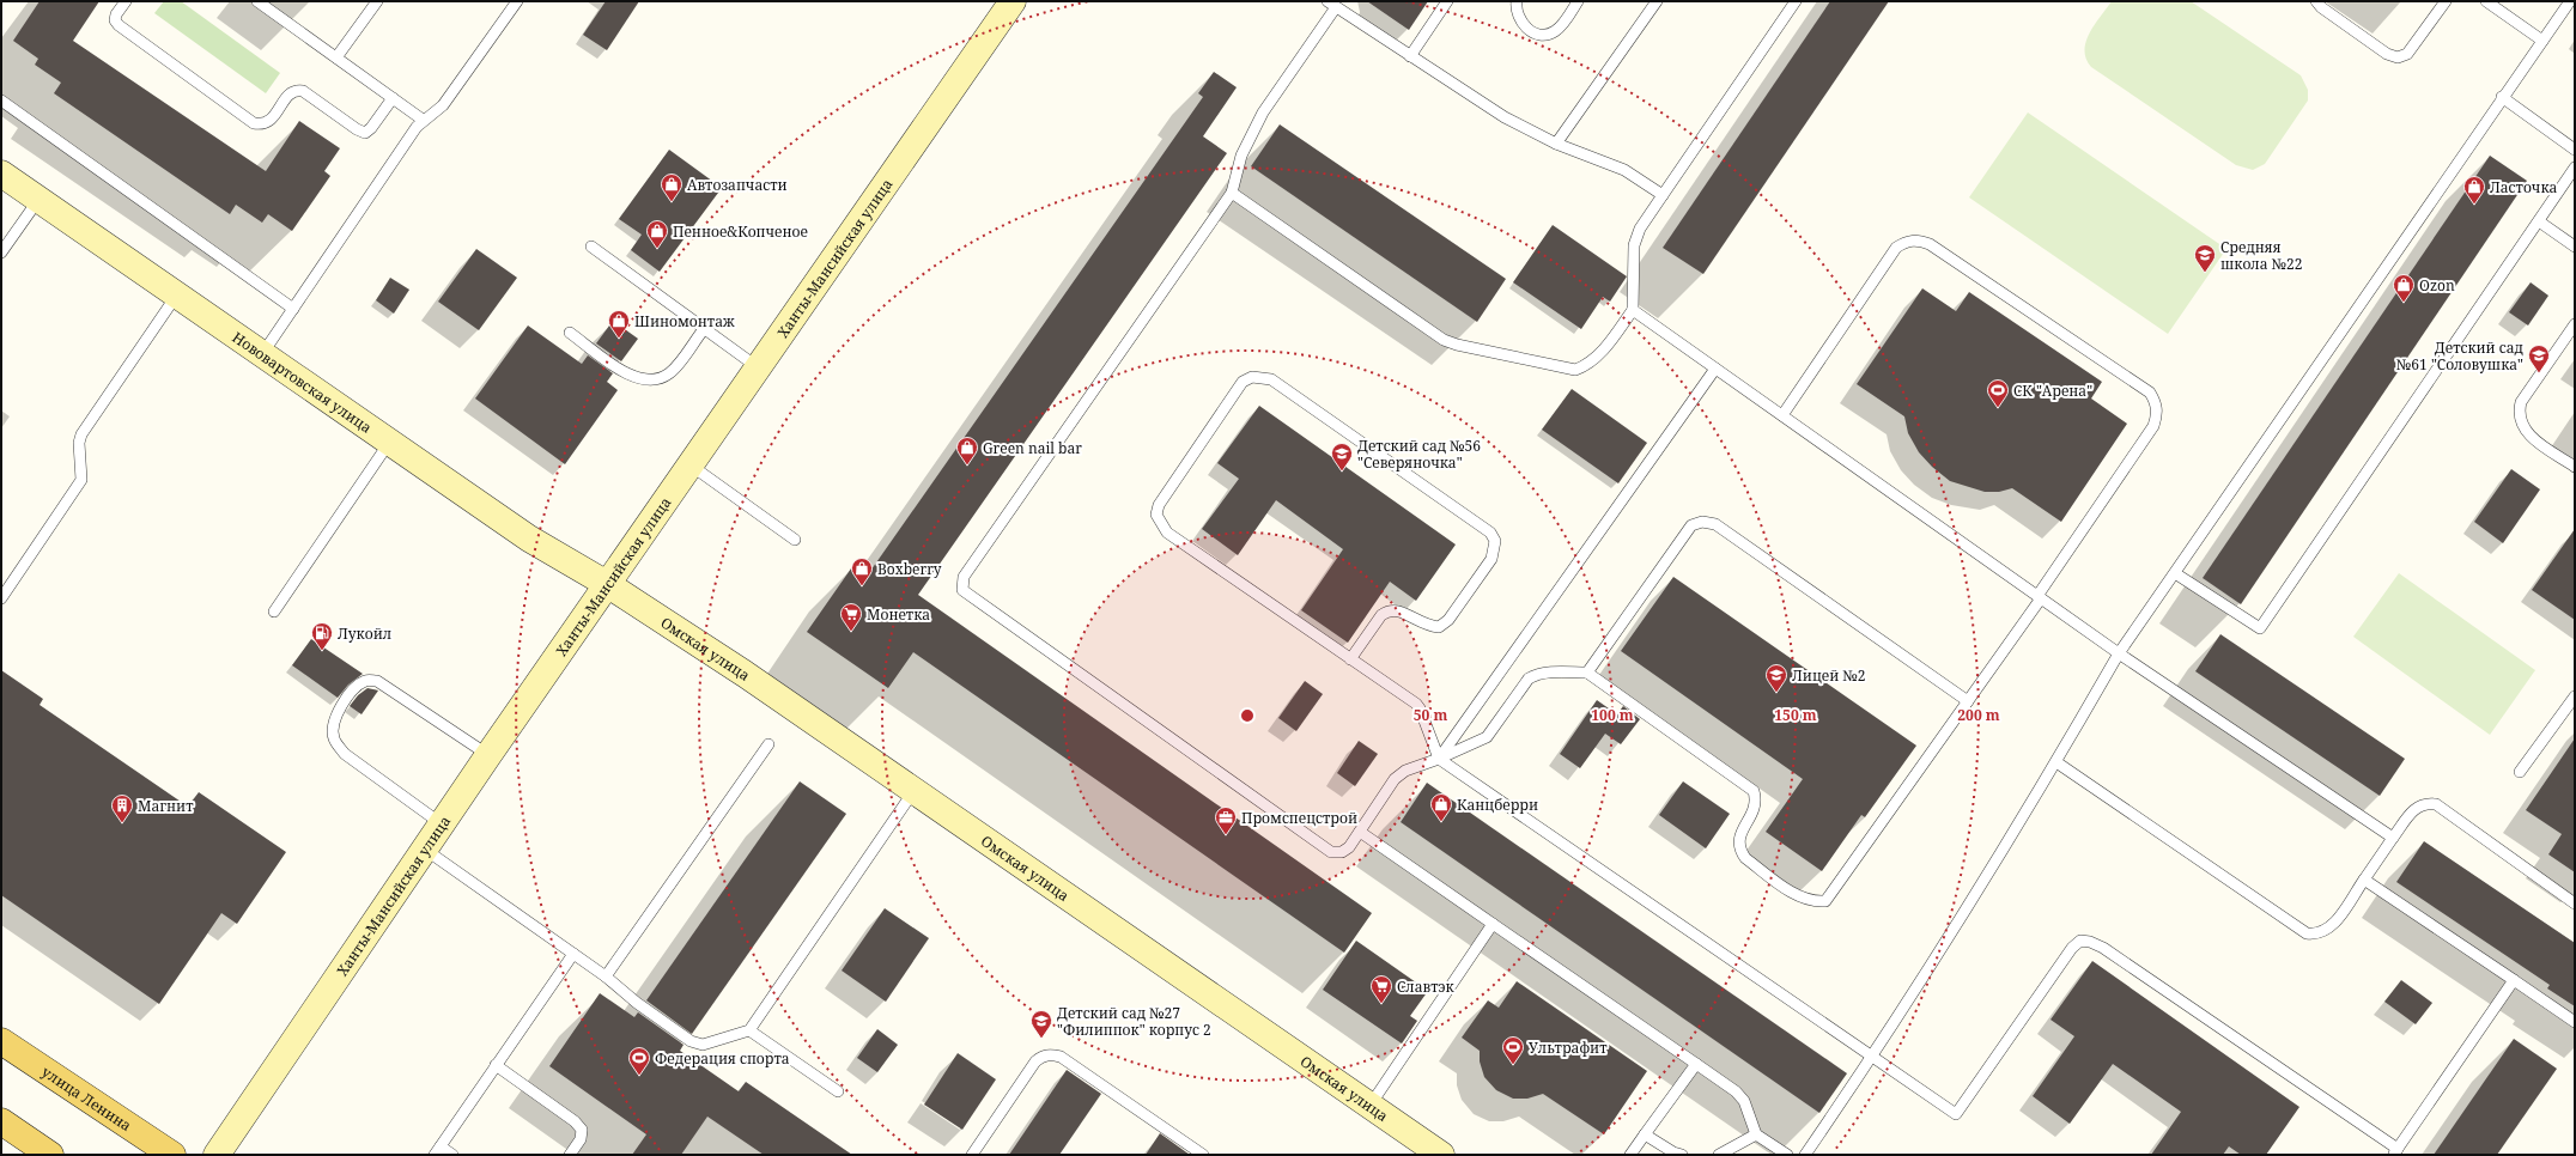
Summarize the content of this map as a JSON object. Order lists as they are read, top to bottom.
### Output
{
  "streets": {
    "main road": [
      "Ханты-Мансийская улица",
      "Нововартовская улица",
      "Омская улица",
      "улица Ленина"
    ]
  },
  "crossings": [
    ["Ханты-Мансийская улица", "Нововартовская улица"],
    ["Ханты-Мансийская улица", "Омская улица"],
    ["Нововартовская улица", "Омская улица"]
  ],
  "places": {
    "shop": [
      "Автозапчасти",
      "Ласточка",
      "Пенное&Копченое",
      "Ozon",
      "Шиномонтаж",
      "Green nail bar",
      "Boxberry",
      "Канцберри"
    ],
    "school or university": [
      "Средняя школа №22",
      "Детский сад №61 \"Соловушка\"",
      "Детский сад №56 \"Северяночка\"",
      "Лицей №2",
      "Детский сад №27 \"Филиппок\" корпус 2"
    ],
    "sports": ["СК \"Арена\"", "Ультрафит", "Федерация спорта"],
    "supermarket": ["Монетка", "Славтэк"],
    "fuel station": ["Лукойл"],
    "building": ["Магнит"],
    "office": ["Промспецстрой"]
  },
  "rings": [
    "50 m",
    "100 m",
    "150 m",
    "200 m"
  ]
}
